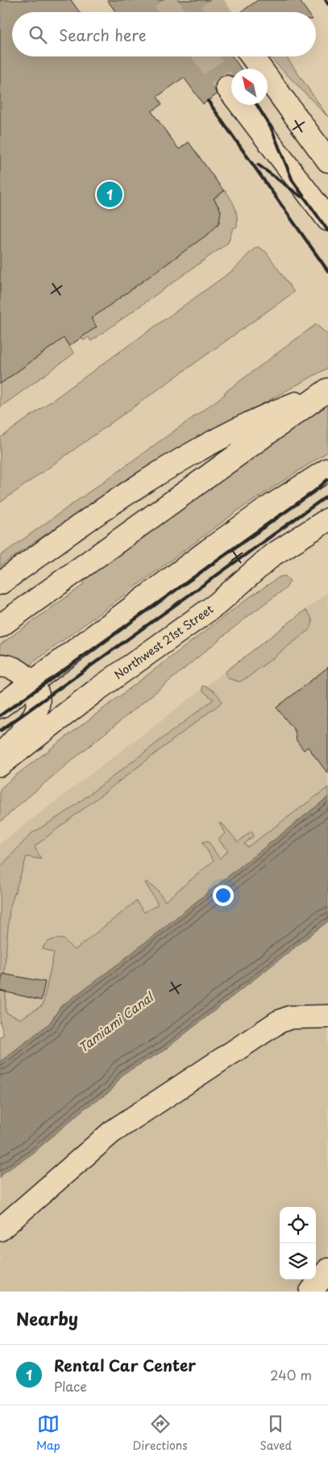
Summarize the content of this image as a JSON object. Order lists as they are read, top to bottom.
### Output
{
  "streets": {
    "main road": ["Northwest 21st Street"]
  },
  "water": ["Tamiami Canal"],
  "north": "top left",
  "page": {
    "search": "Search here",
    "pins": "1",
    "heading": "Nearby",
    "list": [
      {
        "mark": "1",
        "name": "Rental Car Center",
        "note": "Place",
        "value": "240 m"
      }
    ],
    "nav": ["Map", "Directions", "Saved"]
  }
}
